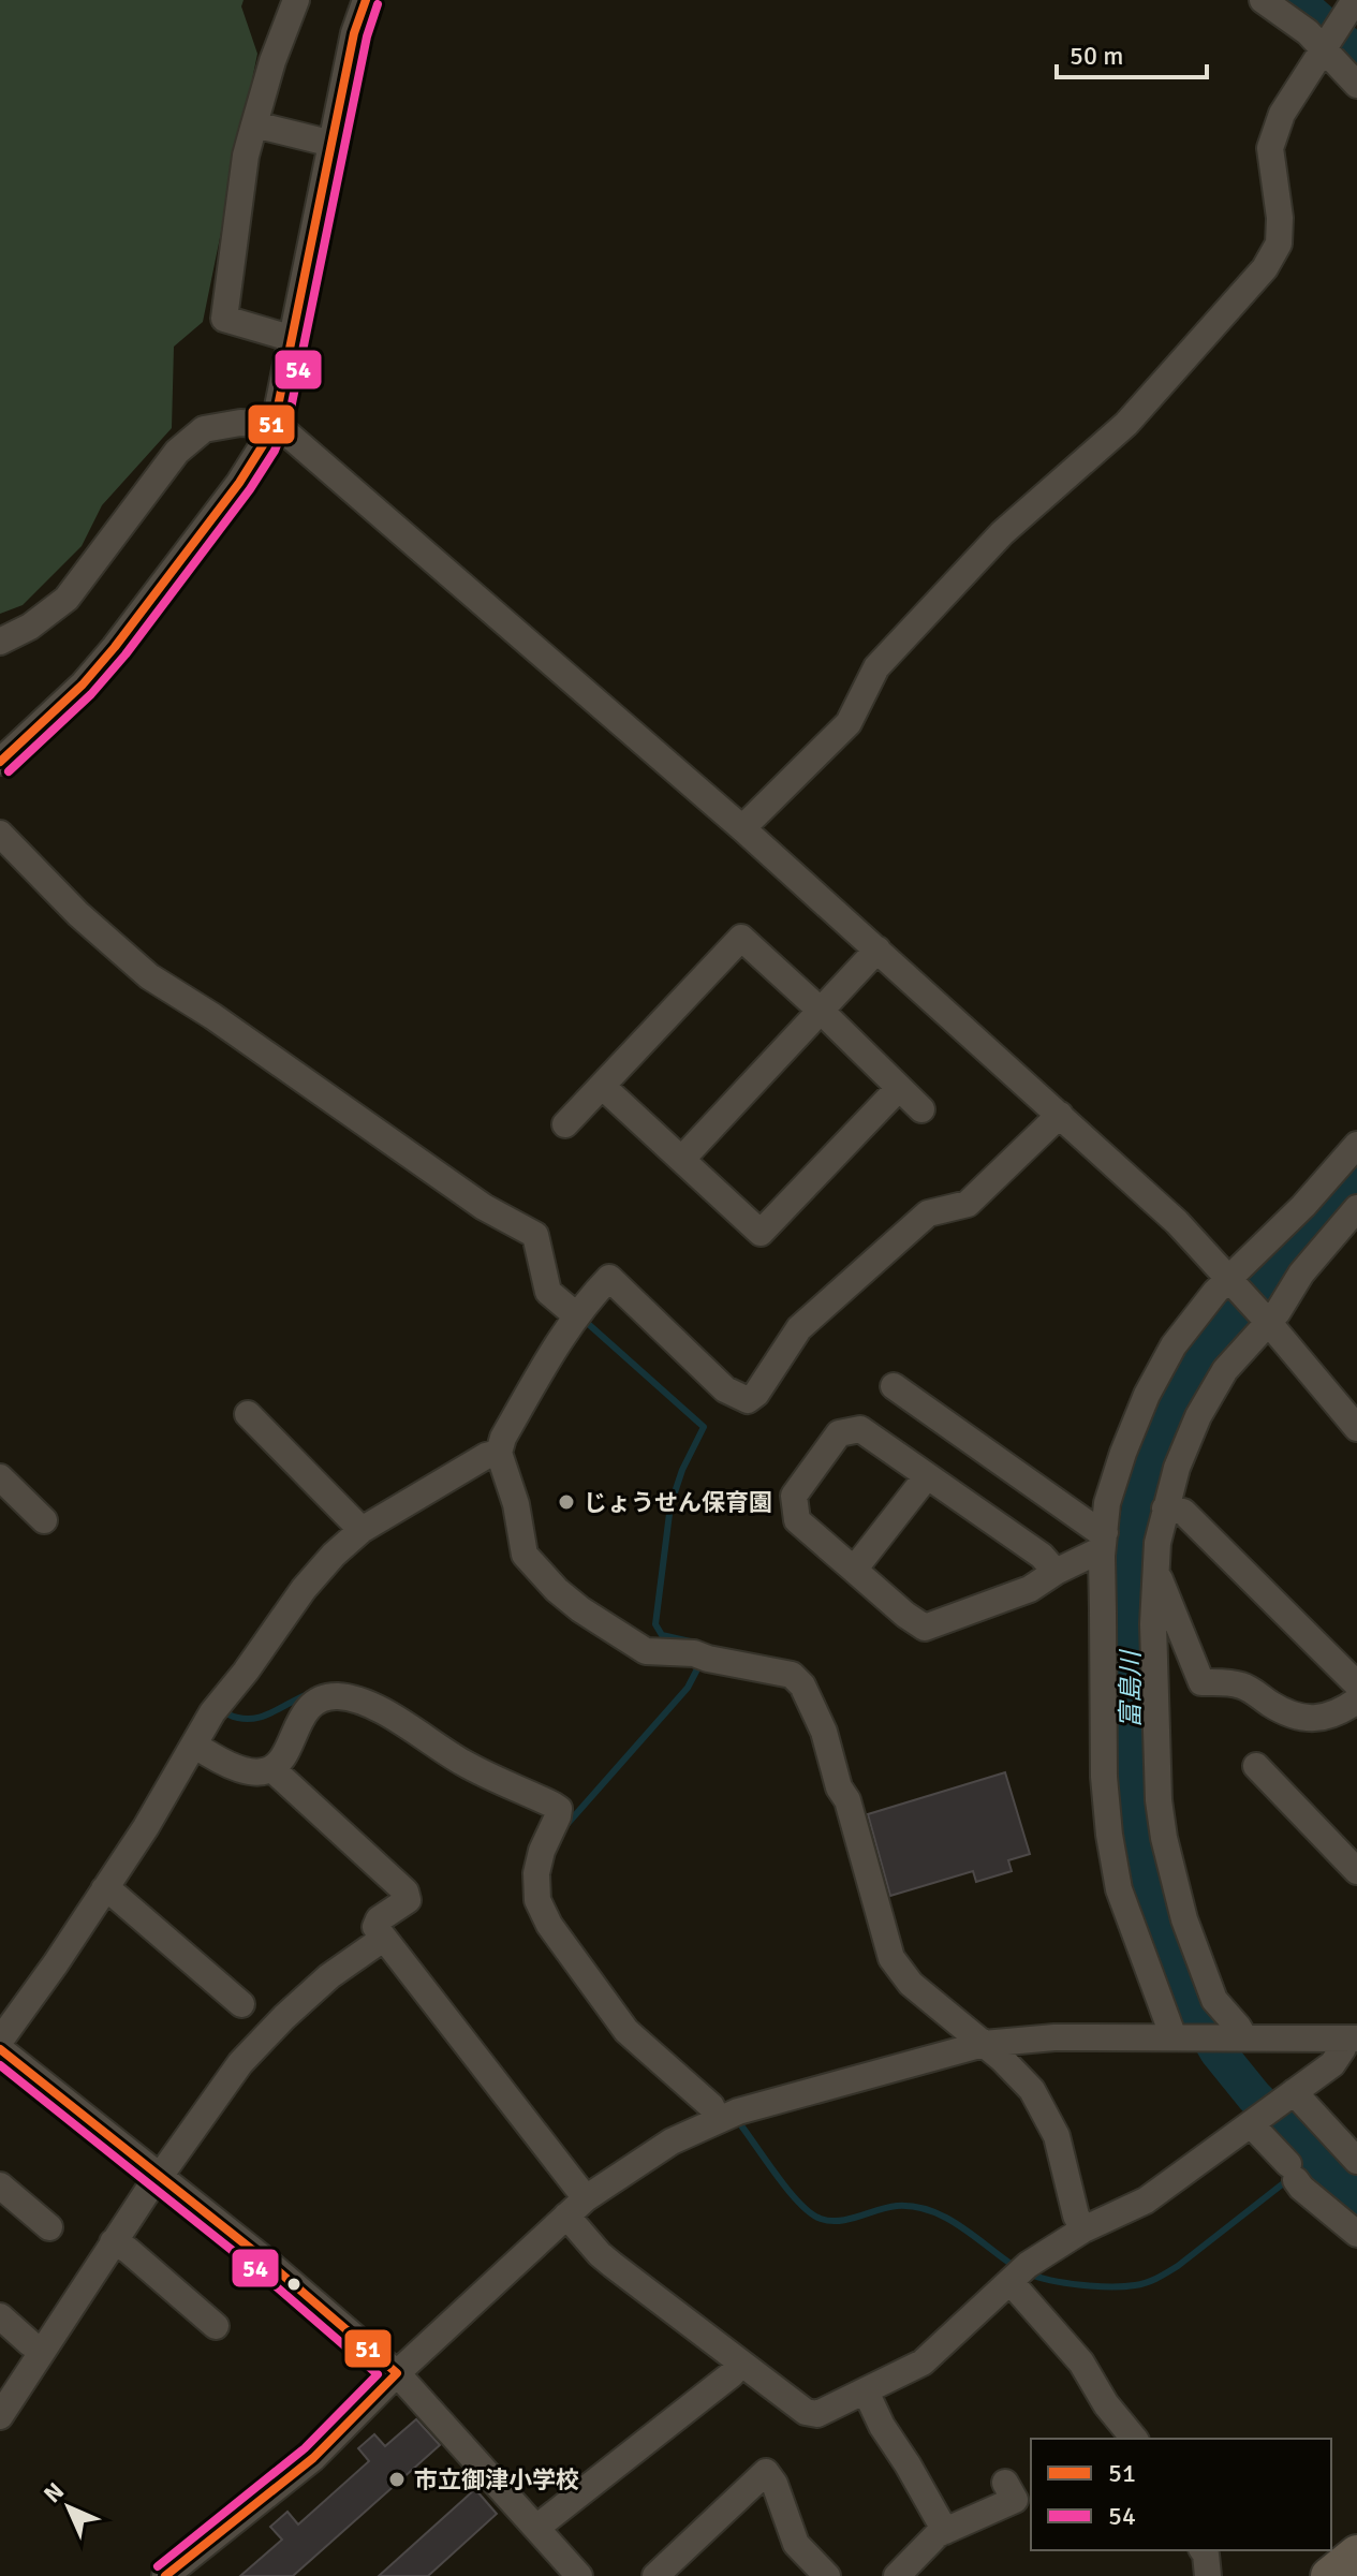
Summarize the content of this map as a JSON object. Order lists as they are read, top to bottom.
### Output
{
  "water": ["富島川"],
  "places": ["じょうせん保育園", "市立御津小学校"],
  "lines": ["transit line 51", "transit line 54"],
  "legend": ["51", "54"],
  "scale_bar": "50 m",
  "north": "top left"
}
